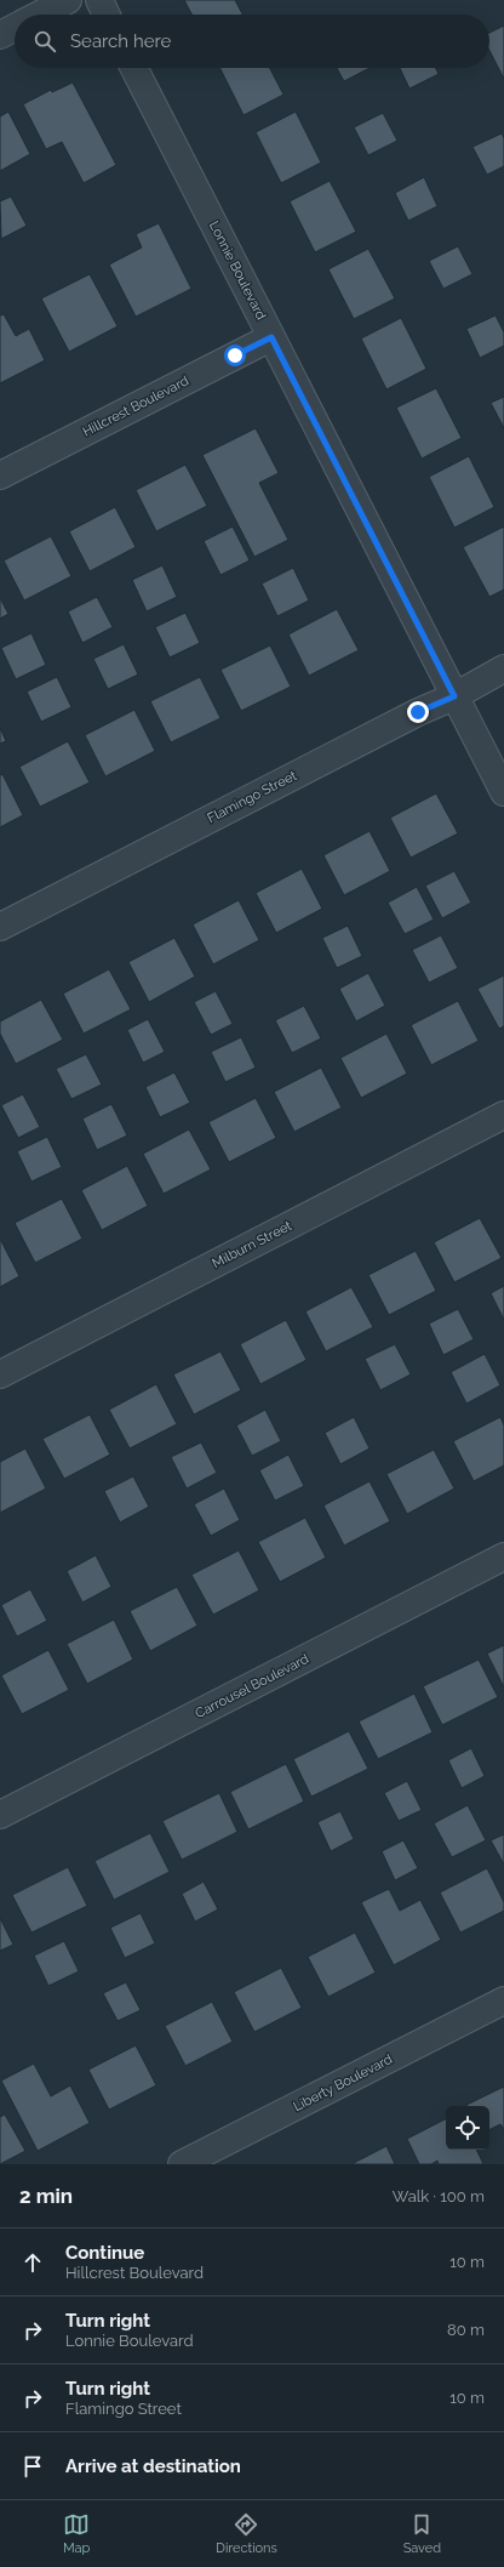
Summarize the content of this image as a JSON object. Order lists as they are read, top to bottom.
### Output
{
  "streets": {
    "street": [
      "Lonnie Boulevard",
      "Hillcrest Boulevard",
      "Flamingo Street",
      "Milburn Street",
      "Carrousel Boulevard",
      "Liberty Boulevard"
    ]
  },
  "crossings": [
    ["Lonnie Boulevard", "Hillcrest Boulevard"],
    ["Lonnie Boulevard", "Flamingo Street"]
  ],
  "page": {
    "search": "Search here",
    "heading": ["2 min", "Walk · 100 m"],
    "list": [
      ["Continue", "Hillcrest Boulevard", "10 m"],
      ["Turn right", "Lonnie Boulevard", "80 m"],
      ["Turn right", "Flamingo Street", "10 m"],
      "Arrive at destination"
    ],
    "nav": ["Map", "Directions", "Saved"]
  }
}
